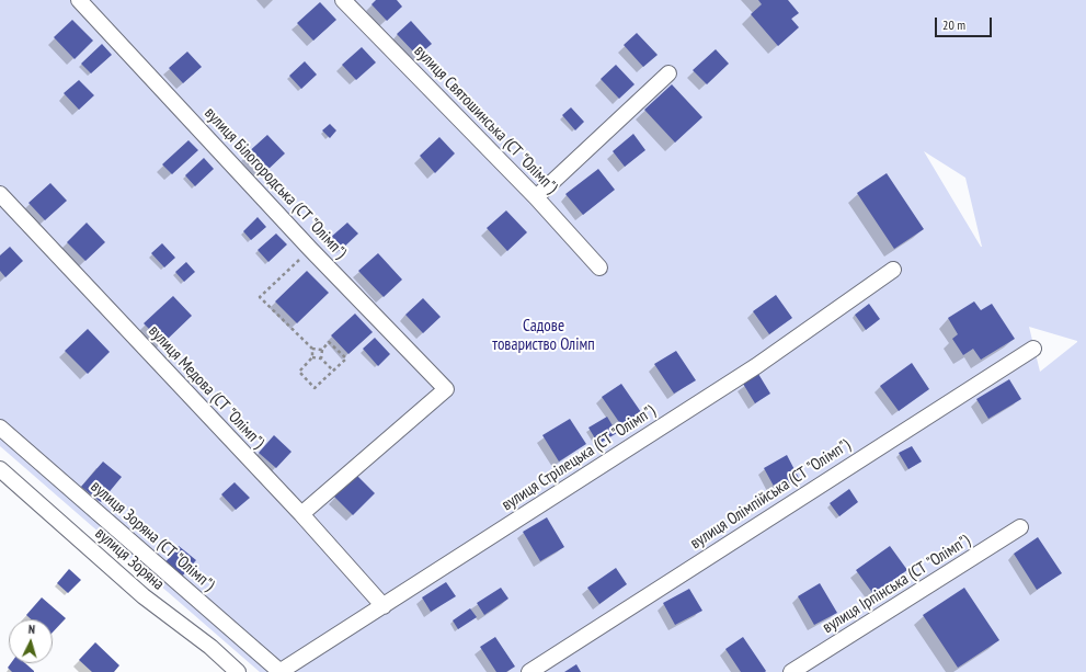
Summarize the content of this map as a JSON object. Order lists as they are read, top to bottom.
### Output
{
  "streets": {
    "street": [
      "вулиця Святошинська (СТ \"Олімп\")",
      "вулиця Білогородська (СТ \"Олімп\")",
      "вулиця Медова (СТ \"Олімп\")",
      "вулиця Стрілецька (СТ \"Олімп\")",
      "вулиця Олімпійська (СТ \"Олімп\")",
      "вулиця Зоряна (СТ \"Олімп\")",
      "вулиця Зоряна",
      "вулиця Ірпінська (СТ \"Олімп\")"
    ]
  },
  "crossings": [
    ["вулиця Білогородська (СТ \"Олімп\")", "вулиця Медова (СТ \"Олімп\")"],
    ["вулиця Медова (СТ \"Олімп\")", "вулиця Стрілецька (СТ \"Олімп\")"],
    ["вулиця Стрілецька (СТ \"Олімп\")", "вулиця Зоряна (СТ \"Олімп\")"]
  ],
  "parks": ["Садове товариство Олімп"],
  "scale_bar": "20 m",
  "north": "top"
}
